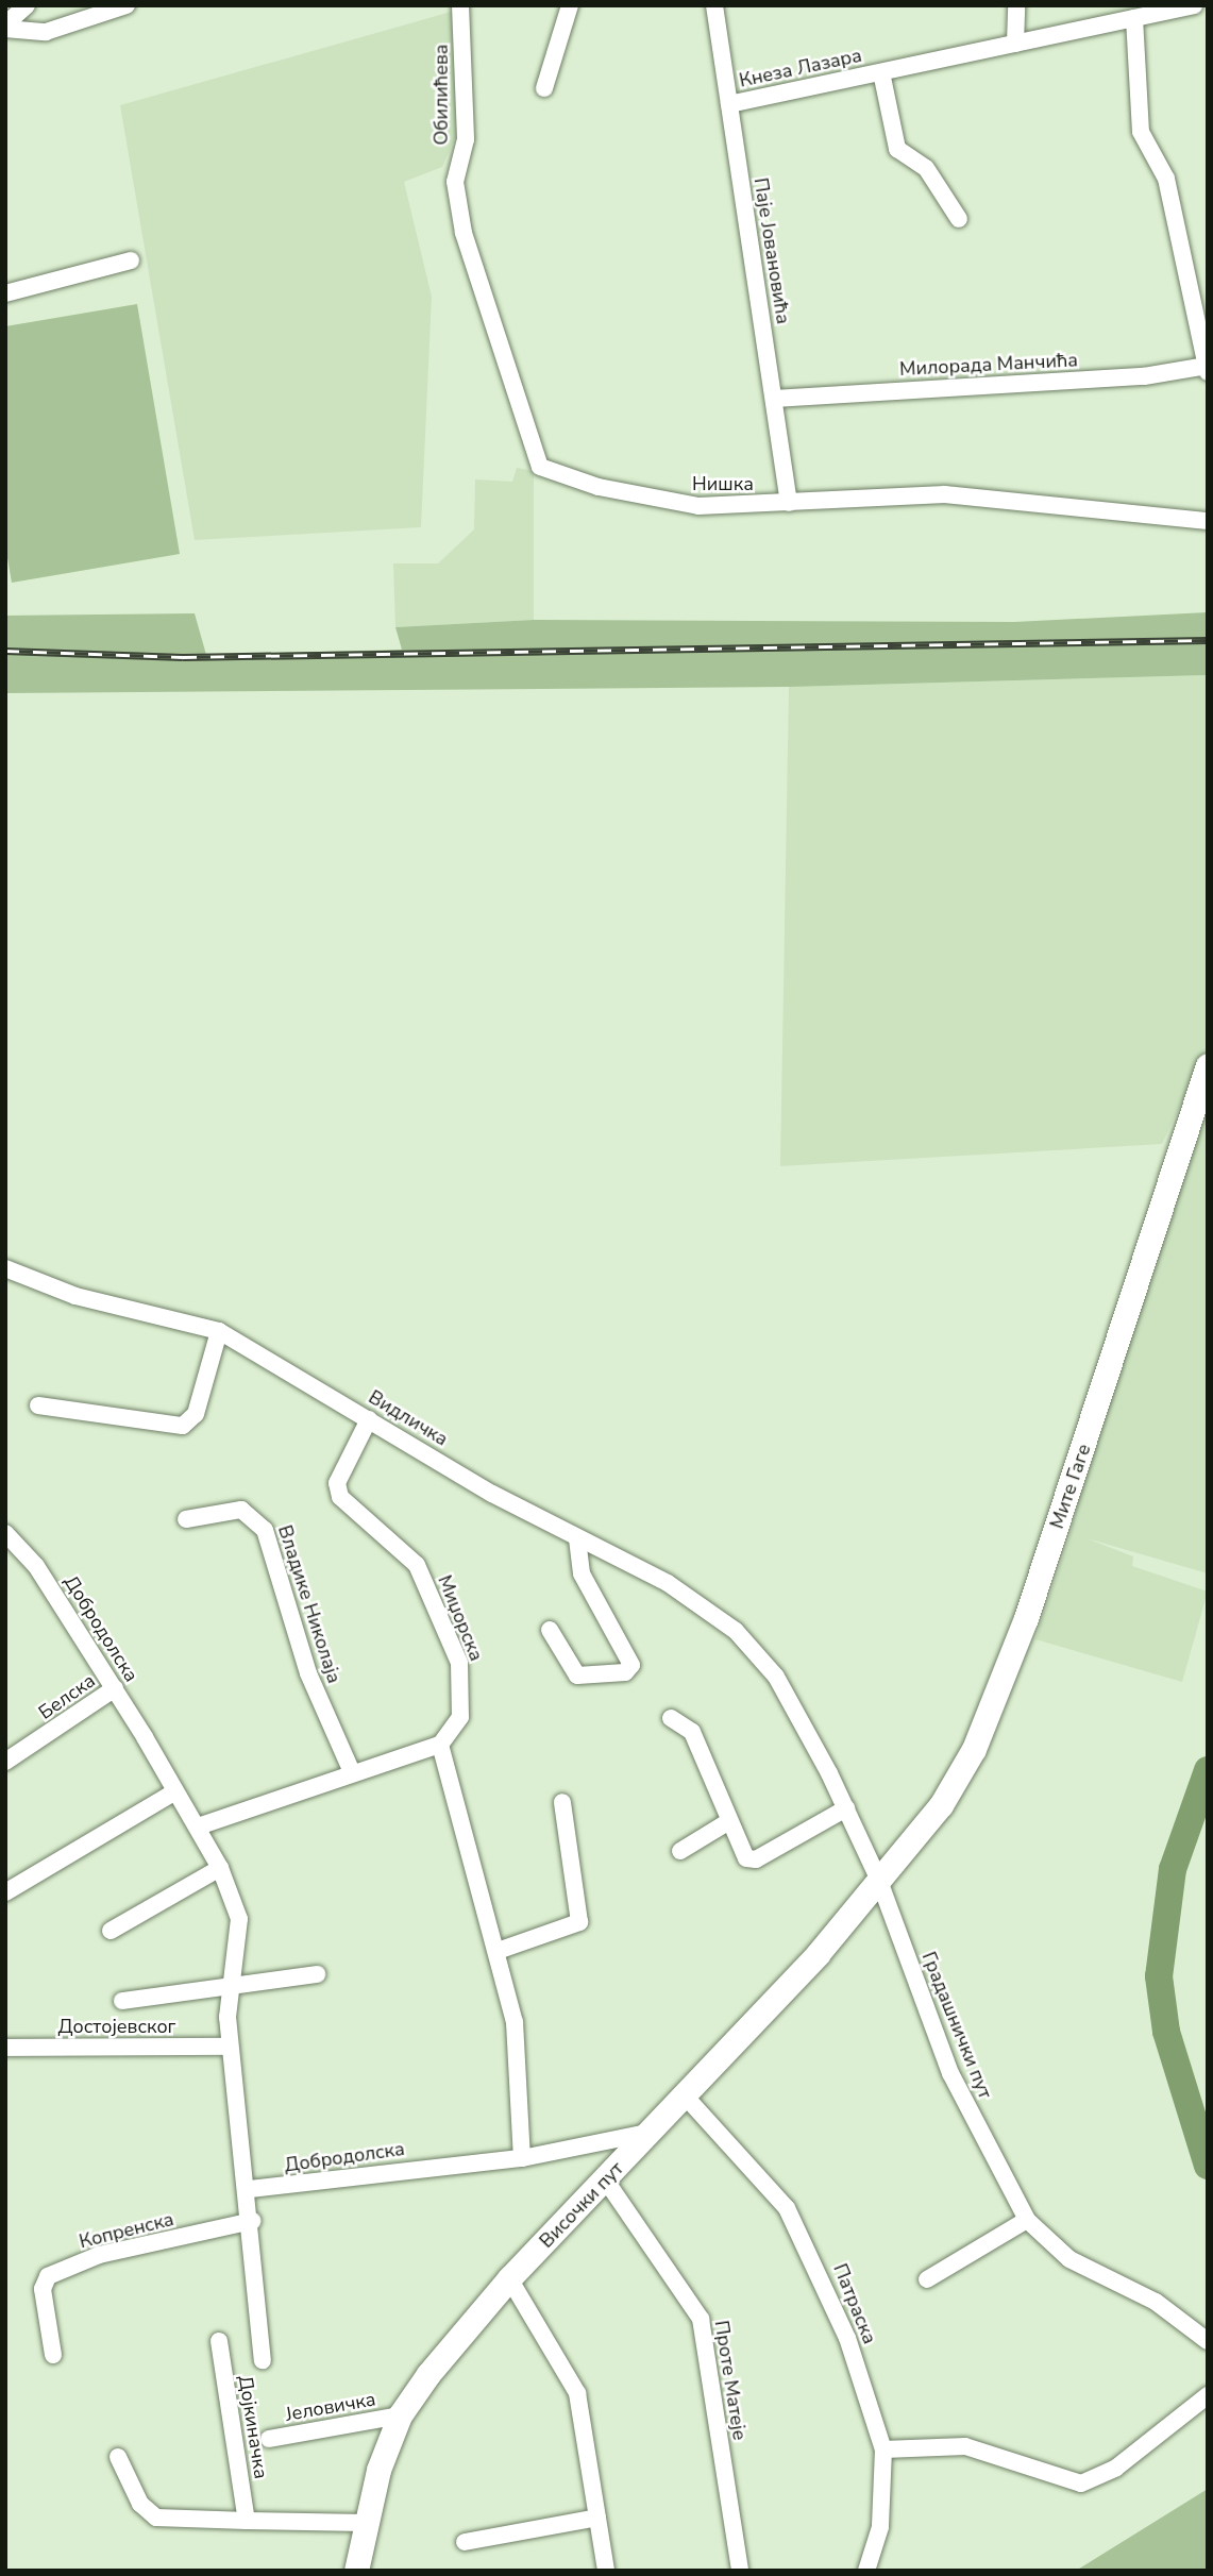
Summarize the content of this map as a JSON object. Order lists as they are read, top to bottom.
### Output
{
  "streets": {
    "main road": ["Мите Гаге", "Височки пут"],
    "street": [
      "Кнеза Лазара",
      "Обилићева",
      "Паје Јовановића",
      "Милорада Манчића",
      "Нишка",
      "Видличка",
      "Владике Николаја",
      "Миџорска",
      "Добродолска",
      "Белска",
      "Градашнички пут",
      "Достојевског",
      "Копренска",
      "Патраска",
      "Проте Матеје",
      "Јеловичка",
      "Дојкиначка"
    ]
  },
  "crossings": [
    ["Кнеза Лазара", "Паје Јовановића"],
    ["Обилићева", "Нишка"],
    ["Паје Јовановића", "Милорада Манчића"],
    ["Паје Јовановића", "Нишка"],
    ["Видличка", "Мите Гаге"],
    ["Видличка", "Миџорска"],
    ["Видличка", "Градашнички пут"],
    ["Видличка", "Височки пут"],
    ["Мите Гаге", "Градашнички пут"],
    ["Мите Гаге", "Височки пут"],
    ["Добродолска", "Белска"],
    ["Добродолска", "Достојевског"],
    ["Добродолска", "Височки пут"],
    ["Градашнички пут", "Височки пут"],
    ["Височки пут", "Патраска"],
    ["Височки пут", "Проте Матеје"],
    ["Височки пут", "Јеловичка"]
  ]
}
